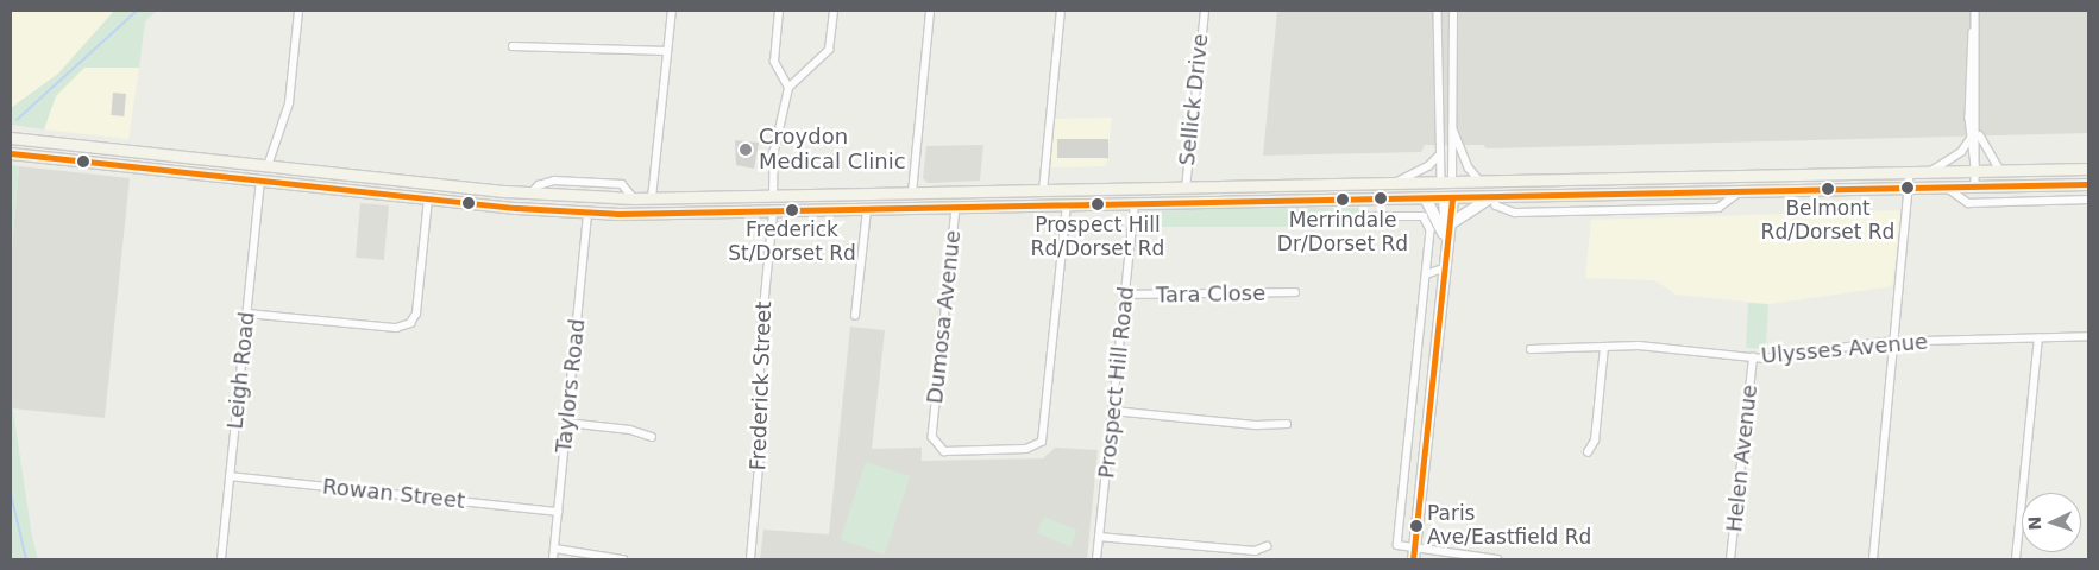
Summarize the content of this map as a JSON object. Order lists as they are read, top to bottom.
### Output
{
  "streets": {
    "street": [
      "Sellick Drive",
      "Tara Close",
      "Dumosa Avenue",
      "Ulysses Avenue",
      "Leigh Road",
      "Prospect Hill Road",
      "Taylors Road",
      "Frederick Street",
      "Helen Avenue",
      "Rowan Street"
    ]
  },
  "crossings": [
    ["Tara Close", "Prospect Hill Road"],
    ["Ulysses Avenue", "Helen Avenue"],
    ["Leigh Road", "Rowan Street"],
    ["Taylors Road", "Rowan Street"]
  ],
  "places": [
    "Croydon Medical Clinic",
    "Belmont Rd/Dorset Rd",
    "Merrindale Dr/Dorset Rd",
    "Prospect Hill Rd/Dorset Rd",
    "Frederick St/Dorset Rd",
    "Paris Ave/Eastfield Rd"
  ],
  "north": "left"
}
